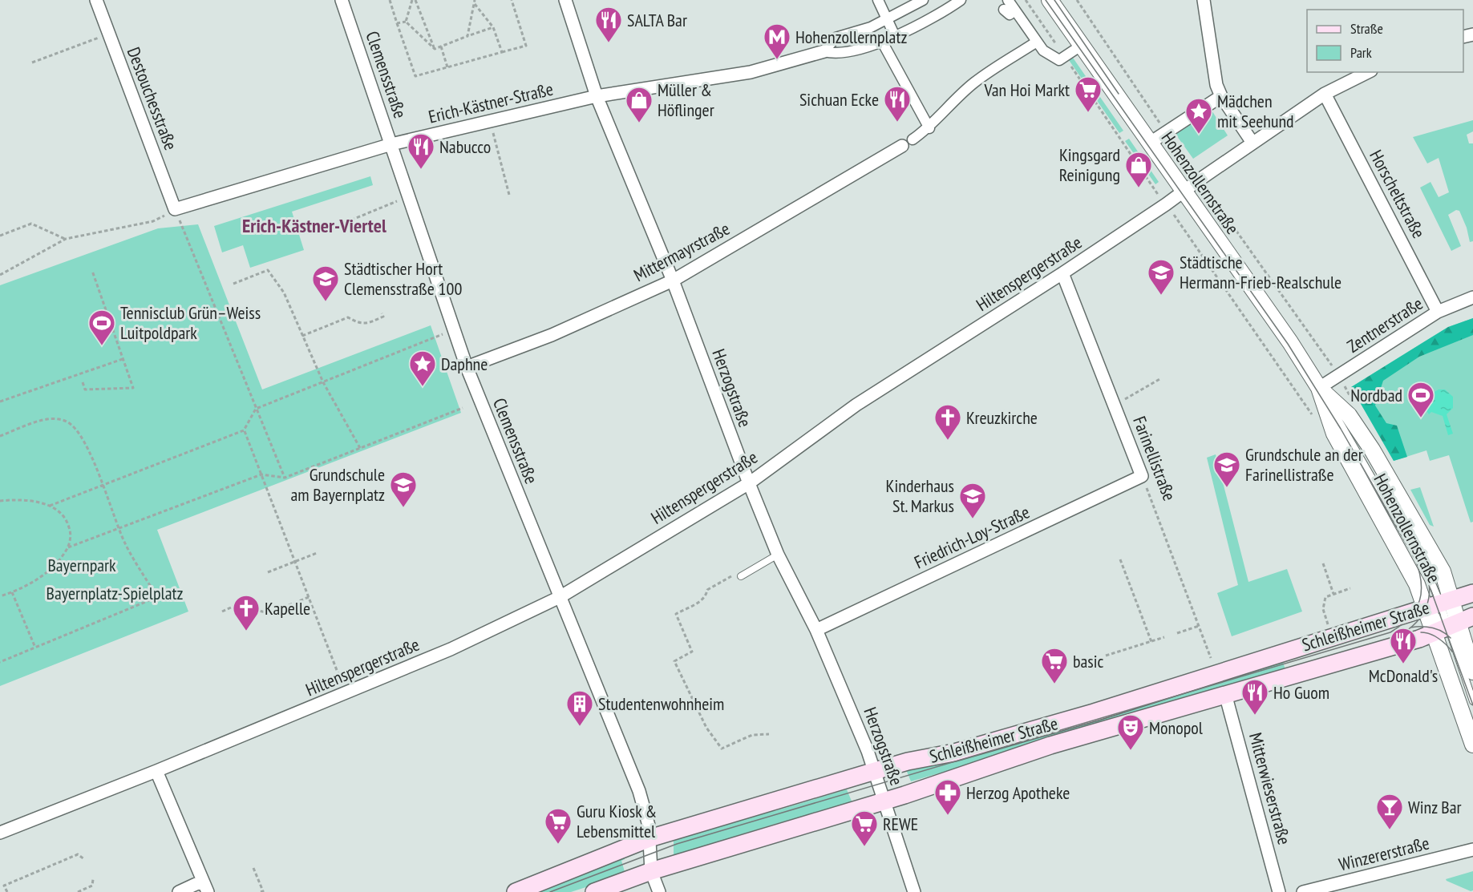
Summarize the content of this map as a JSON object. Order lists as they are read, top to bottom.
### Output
{
  "streets": {
    "main road": ["Schleißheimer Straße"],
    "street": [
      "Clemensstraße",
      "Destouchesstraße",
      "Erich-Kästner-Straße",
      "Hohenzollernstraße",
      "Horscheltstraße",
      "Mittermayrstraße",
      "Hiltenspergerstraße",
      "Zentnerstraße",
      "Herzogstraße",
      "Farinellistraße",
      "Friedrich-Loy-Straße",
      "Mitterwieserstraße",
      "Winzererstraße"
    ]
  },
  "crossings": [
    ["Clemensstraße", "Erich-Kästner-Straße"],
    ["Clemensstraße", "Mittermayrstraße"],
    ["Clemensstraße", "Hiltenspergerstraße"],
    ["Clemensstraße", "Schleißheimer Straße"],
    ["Destouchesstraße", "Erich-Kästner-Straße"],
    ["Erich-Kästner-Straße", "Herzogstraße"],
    ["Hohenzollernstraße", "Hiltenspergerstraße"],
    ["Hohenzollernstraße", "Zentnerstraße"],
    ["Hohenzollernstraße", "Schleißheimer Straße"],
    ["Horscheltstraße", "Hiltenspergerstraße"],
    ["Horscheltstraße", "Zentnerstraße"],
    ["Mittermayrstraße", "Herzogstraße"],
    ["Hiltenspergerstraße", "Herzogstraße"],
    ["Hiltenspergerstraße", "Farinellistraße"],
    ["Herzogstraße", "Friedrich-Loy-Straße"],
    ["Herzogstraße", "Schleißheimer Straße"],
    ["Farinellistraße", "Friedrich-Loy-Straße"],
    ["Schleißheimer Straße", "Mitterwieserstraße"]
  ],
  "districts": ["Erich-Kästner-Viertel"],
  "parks": ["Bayernpark", "Bayernplatz-Spielplatz"],
  "places": {
    "restaurant": [
      "SALTA Bar",
      "Sichuan Ecke",
      "Nabucco",
      "McDonald's",
      "Ho Guom"
    ],
    "metro station": ["Hohenzollernplatz"],
    "supermarket": [
      "Van Hoi Markt",
      "basic",
      "Guru Kiosk & Lebensmittel",
      "REWE"
    ],
    "shop": ["Müller & Höflinger", "Kingsgard Reinigung"],
    "place": ["Mädchen mit Seehund", "Daphne"],
    "school or university": [
      "Städtische Hermann-Frieb-Realschule",
      "Städtischer Hort Clemensstraße 100",
      "Grundschule an der Farinellistraße",
      "Grundschule am Bayernplatz",
      "Kinderhaus St. Markus"
    ],
    "sports": ["Tennisclub Grün–Weiss Luitpoldpark", "Nordbad"],
    "church": ["Kreuzkirche", "Kapelle"],
    "building": ["Studentenwohnheim"],
    "theatre": ["Monopol"],
    "pharmacy": ["Herzog Apotheke"],
    "bar": ["Winz Bar"]
  },
  "legend": ["Straße", "Park"]
}
